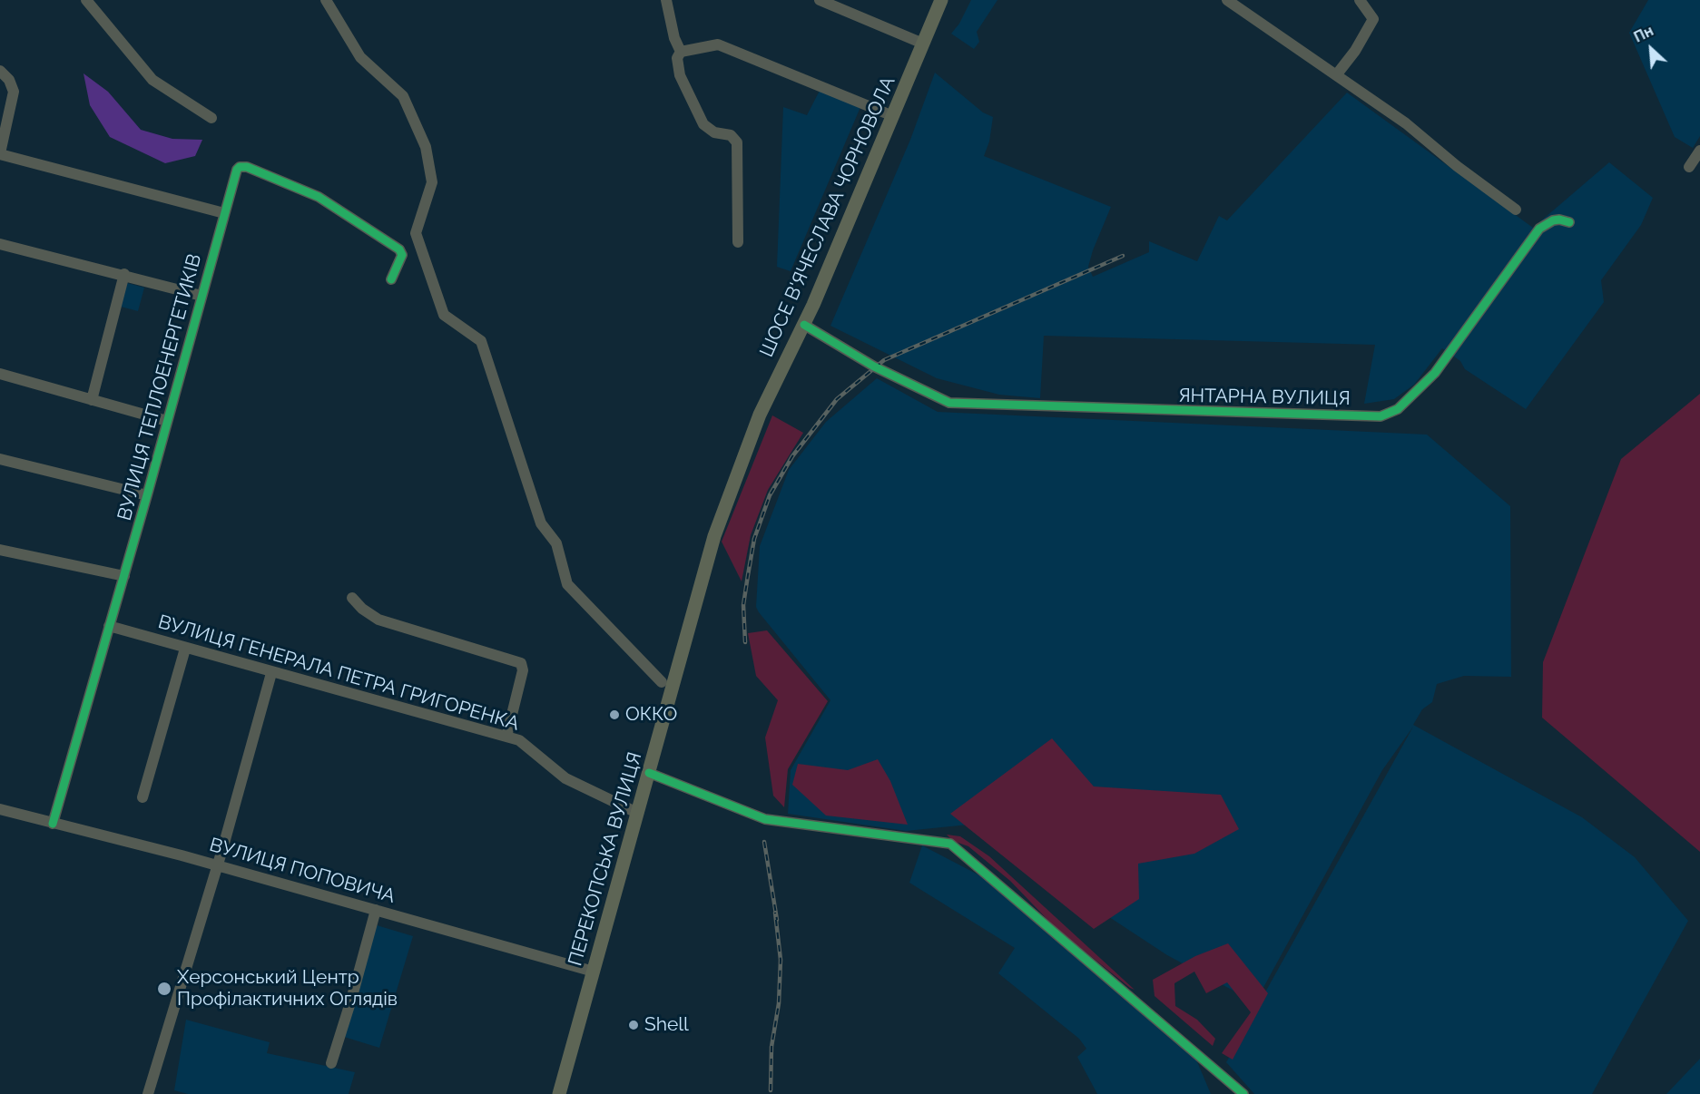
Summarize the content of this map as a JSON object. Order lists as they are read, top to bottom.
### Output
{
  "streets": {
    "main road": ["ШОСЕ В'ЯЧЕСЛАВА ЧОРНОВОЛА", "ПЕРЕКОПСЬКА ВУЛИЦЯ"],
    "street": [
      "ВУЛИЦЯ ТЕПЛОЕНЕРГЕТИКІВ",
      "ЯНТАРНА ВУЛИЦЯ",
      "ВУЛИЦЯ ГЕНЕРАЛА ПЕТРА ГРИГОРЕНКА",
      "ВУЛИЦЯ ПОПОВИЧА"
    ]
  },
  "crossings": [
    ["ШОСЕ В'ЯЧЕСЛАВА ЧОРНОВОЛА", "ЯНТАРНА ВУЛИЦЯ"],
    ["ШОСЕ В'ЯЧЕСЛАВА ЧОРНОВОЛА", "ПЕРЕКОПСЬКА ВУЛИЦЯ"],
    ["ВУЛИЦЯ ТЕПЛОЕНЕРГЕТИКІВ", "ВУЛИЦЯ ГЕНЕРАЛА ПЕТРА ГРИГОРЕНКА"],
    ["ВУЛИЦЯ ТЕПЛОЕНЕРГЕТИКІВ", "ВУЛИЦЯ ПОПОВИЧА"],
    ["ВУЛИЦЯ ГЕНЕРАЛА ПЕТРА ГРИГОРЕНКА", "ПЕРЕКОПСЬКА ВУЛИЦЯ"],
    ["ПЕРЕКОПСЬКА ВУЛИЦЯ", "ВУЛИЦЯ ПОПОВИЧА"]
  ],
  "places": ["ОККО", "Херсонський Центр Профілактичних Оглядів", "Shell"],
  "north": "top left"
}
